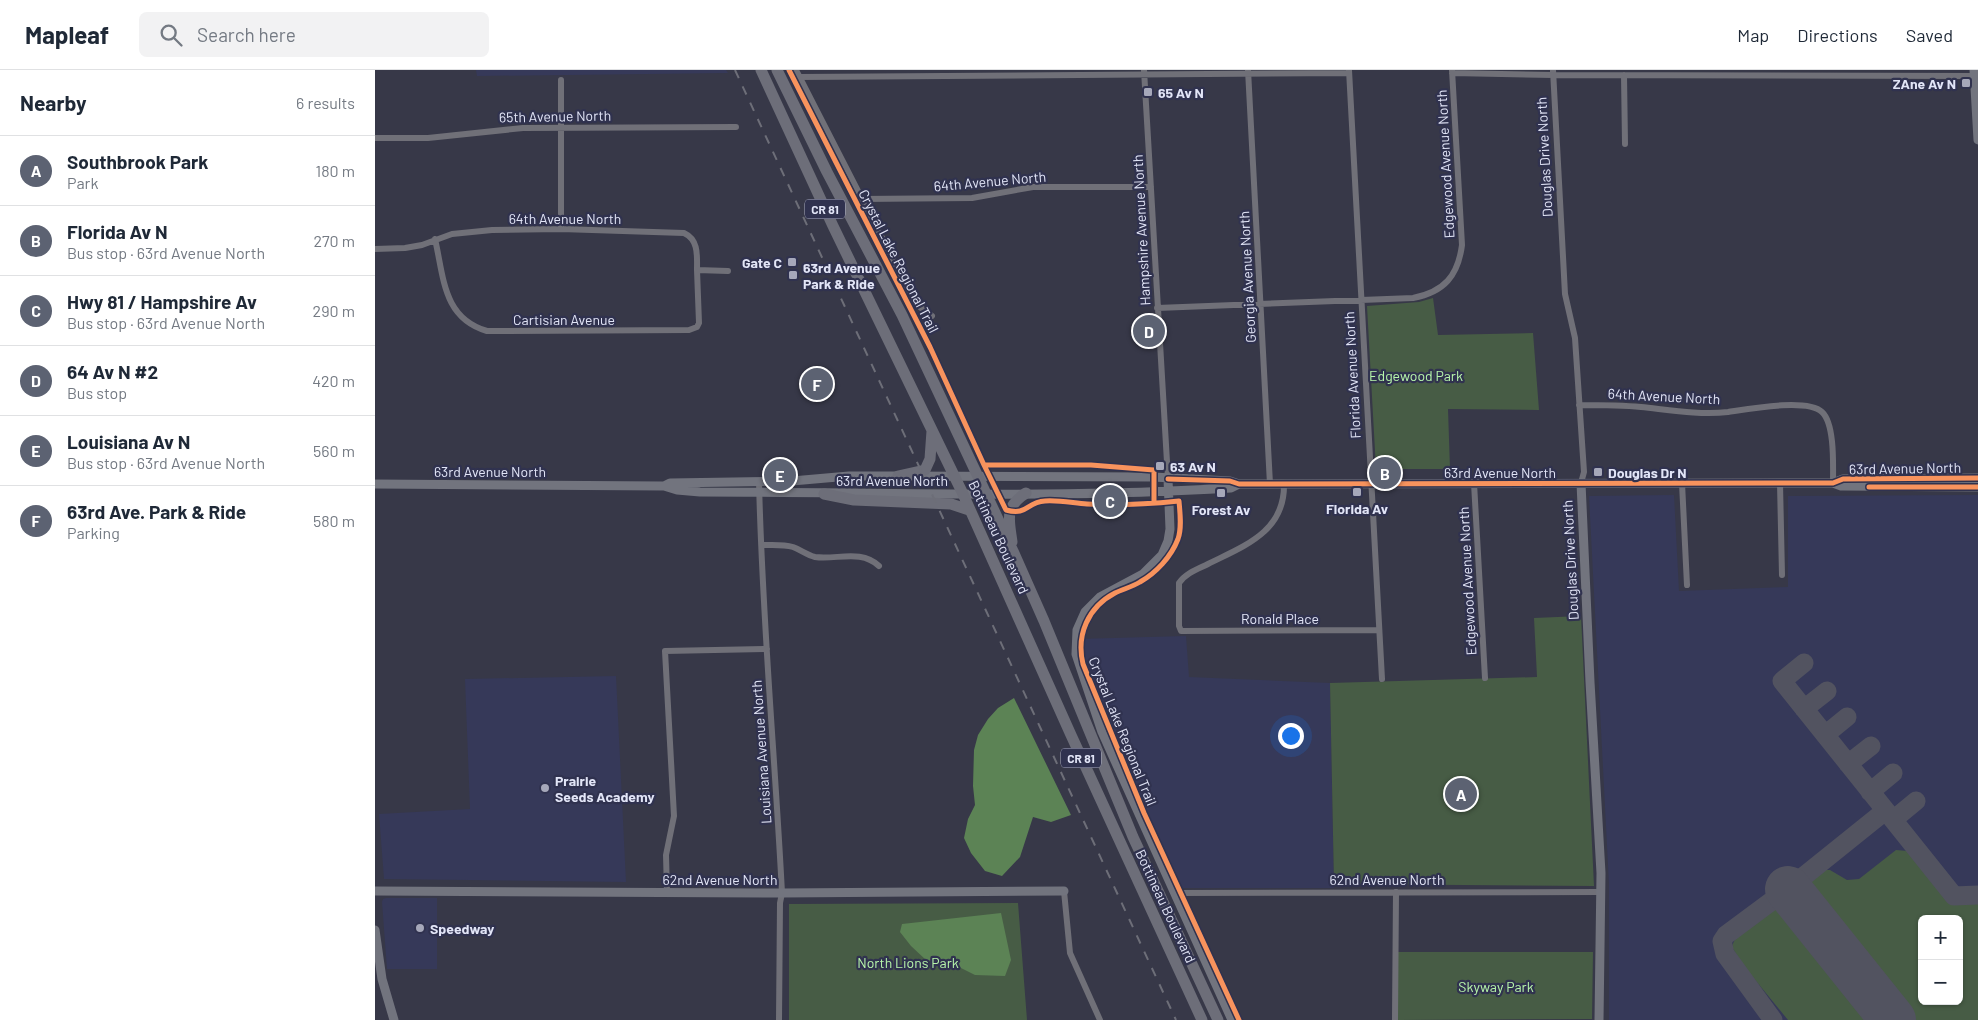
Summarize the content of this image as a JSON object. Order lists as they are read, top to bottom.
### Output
{
  "streets": {
    "highway": ["CR 81", "Bottineau Boulevard"],
    "street": [
      "65th Avenue North",
      "Douglas Drive North",
      "Edgewood Avenue North",
      "64th Avenue North",
      "Hampshire Avenue North",
      "Georgia Avenue North",
      "Cartisian Avenue",
      "Florida Avenue North",
      "63rd Avenue North",
      "Ronald Place",
      "Louisiana Avenue North",
      "62nd Avenue North"
    ],
    "cycle path": ["Crystal Lake Regional Trail"]
  },
  "crossings": [
    ["Douglas Drive North", "64th Avenue North"],
    ["Douglas Drive North", "63rd Avenue North"],
    ["Douglas Drive North", "62nd Avenue North"],
    ["Edgewood Avenue North", "Florida Avenue North"],
    ["Edgewood Avenue North", "63rd Avenue North"],
    ["64th Avenue North", "Hampshire Avenue North"],
    ["64th Avenue North", "Cartisian Avenue"],
    ["64th Avenue North", "63rd Avenue North"],
    ["Hampshire Avenue North", "63rd Avenue North"],
    ["Georgia Avenue North", "63rd Avenue North"],
    ["Florida Avenue North", "63rd Avenue North"],
    ["Florida Avenue North", "Ronald Place"],
    ["63rd Avenue North", "Bottineau Boulevard"],
    ["63rd Avenue North", "Ronald Place"],
    ["63rd Avenue North", "Louisiana Avenue North"],
    ["Louisiana Avenue North", "62nd Avenue North"]
  ],
  "parks": ["Edgewood Park", "North Lions Park", "Skyway Park"],
  "places": {
    "transit": [
      "ZAne Av N",
      "65 Av N",
      "Gate C",
      "63rd Avenue Park & Ride",
      "63 Av N",
      "Douglas Dr N",
      "Florida Av",
      "Forest Av"
    ],
    "other": ["Prairie Seeds Academy", "Speedway"]
  },
  "page": {
    "header": "Mapleaf",
    "search": "Search here",
    "nav": ["Map", "Directions", "Saved"],
    "heading": ["Nearby", "6 results"],
    "list": [
      {
        "mark": "A",
        "name": "Southbrook Park",
        "note": "Park",
        "value": "180 m"
      },
      {
        "mark": "B",
        "name": "Florida Av N",
        "note": "Bus stop · 63rd Avenue North",
        "value": "270 m"
      },
      {
        "mark": "C",
        "name": "Hwy 81 / Hampshire Av",
        "note": "Bus stop · 63rd Avenue North",
        "value": "290 m"
      },
      {
        "mark": "D",
        "name": "64 Av N #2",
        "note": "Bus stop",
        "value": "420 m"
      },
      {
        "mark": "E",
        "name": "Louisiana Av N",
        "note": "Bus stop · 63rd Avenue North",
        "value": "560 m"
      },
      {
        "mark": "F",
        "name": "63rd Ave. Park & Ride",
        "note": "Parking",
        "value": "580 m"
      }
    ],
    "pins": [
      "D",
      "F",
      "B",
      "E",
      "C",
      "A"
    ],
    "map_buttons": ["+", "−"]
  }
}
